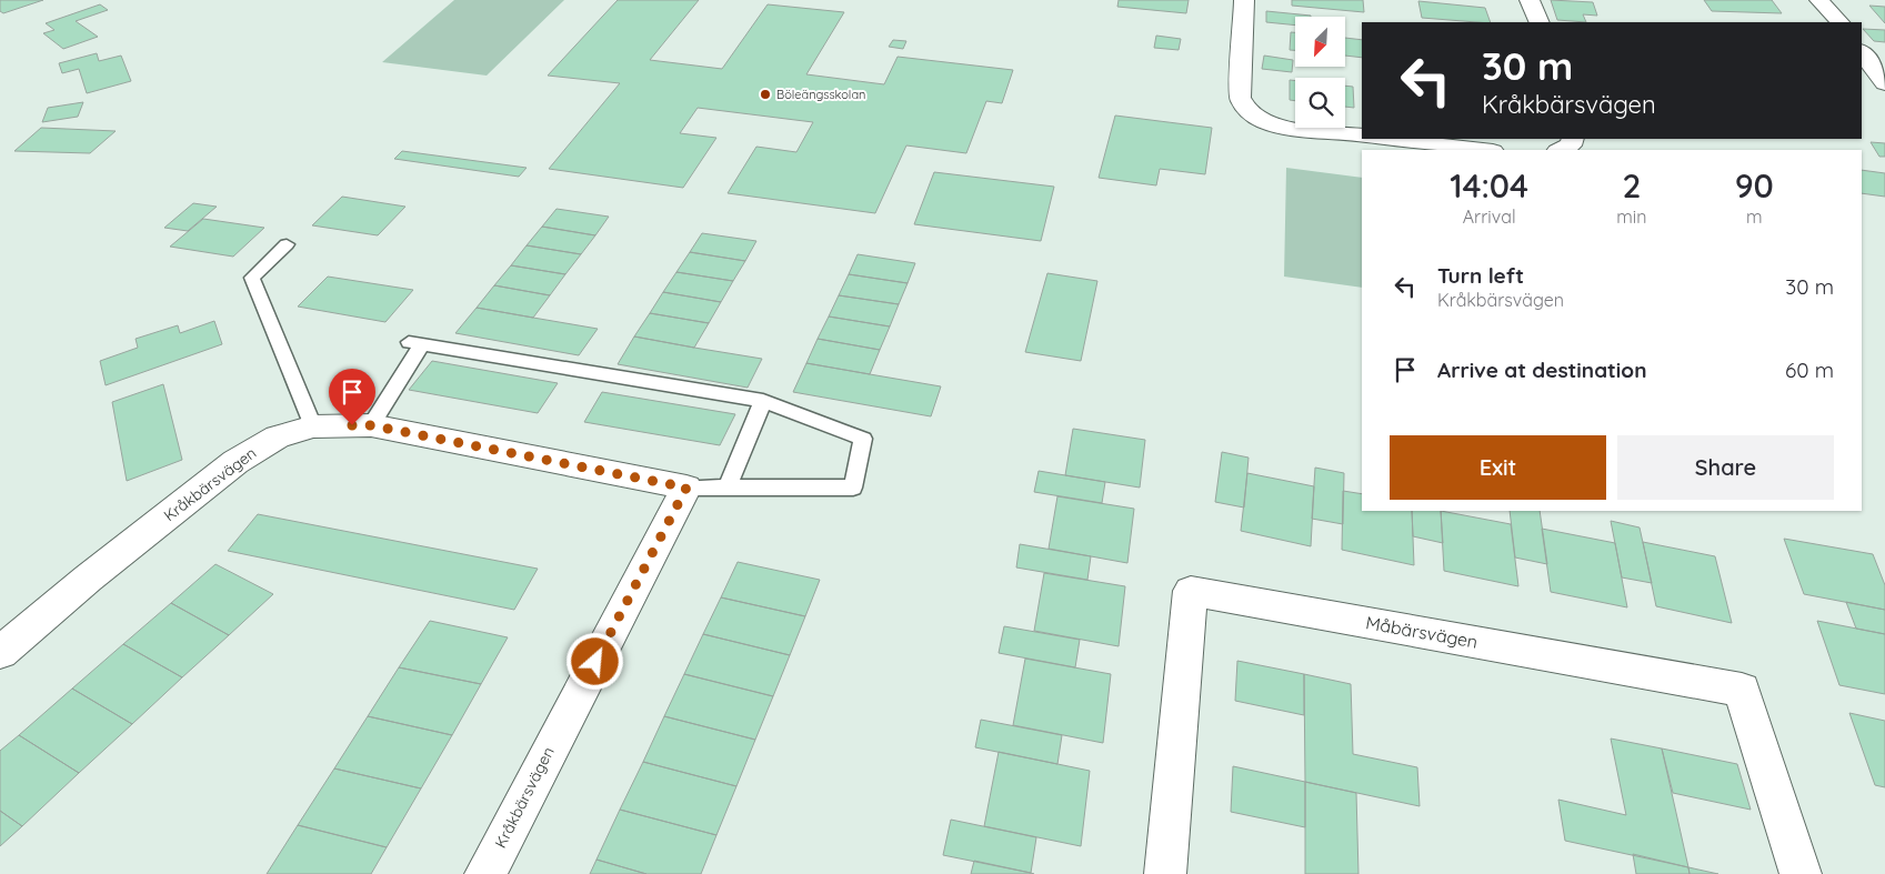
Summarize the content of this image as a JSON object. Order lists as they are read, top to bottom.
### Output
{
  "streets": {
    "street": ["Kråkbärsvägen", "Måbärsvägen"]
  },
  "places": ["Böleängsskolan"],
  "north": "bottom left",
  "page": {
    "turn": ["30 m", "Kråkbärsvägen"],
    "eta": [
      "14:04",
      "Arrival",
      "2",
      "min",
      "90",
      "m"
    ],
    "list": [
      {
        "name": "Turn left",
        "note": "Kråkbärsvägen",
        "value": "30 m"
      },
      {
        "name": "Arrive at destination",
        "value": "60 m"
      }
    ],
    "buttons": ["Exit", "Share"]
  }
}
